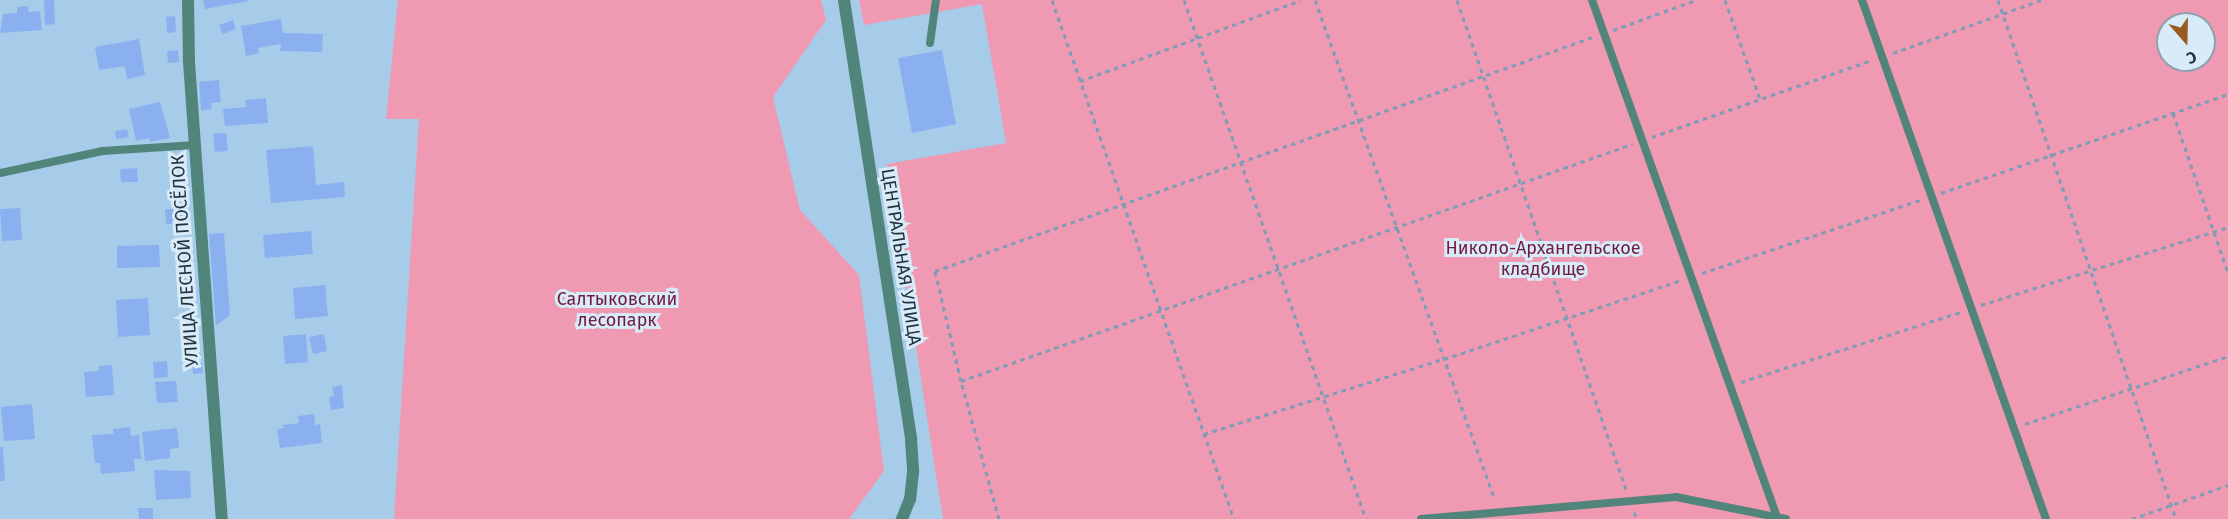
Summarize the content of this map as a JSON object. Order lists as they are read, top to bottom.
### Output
{
  "streets": {
    "street": ["ЦЕНТРАЛЬНАЯ УЛИЦА", "УЛИЦА ЛЕСНОЙ ПОСЁЛОК"]
  },
  "parks": ["Николо-Архангельское кладбище", "Салтыковский лесопарк"],
  "north": "bottom"
}
